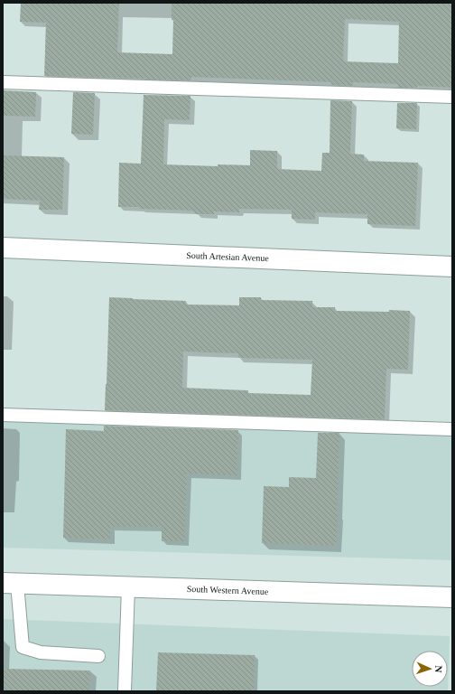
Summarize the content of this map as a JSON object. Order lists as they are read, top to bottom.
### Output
{
  "streets": {
    "street": ["South Artesian Avenue", "South Western Avenue"]
  },
  "north": "right"
}
